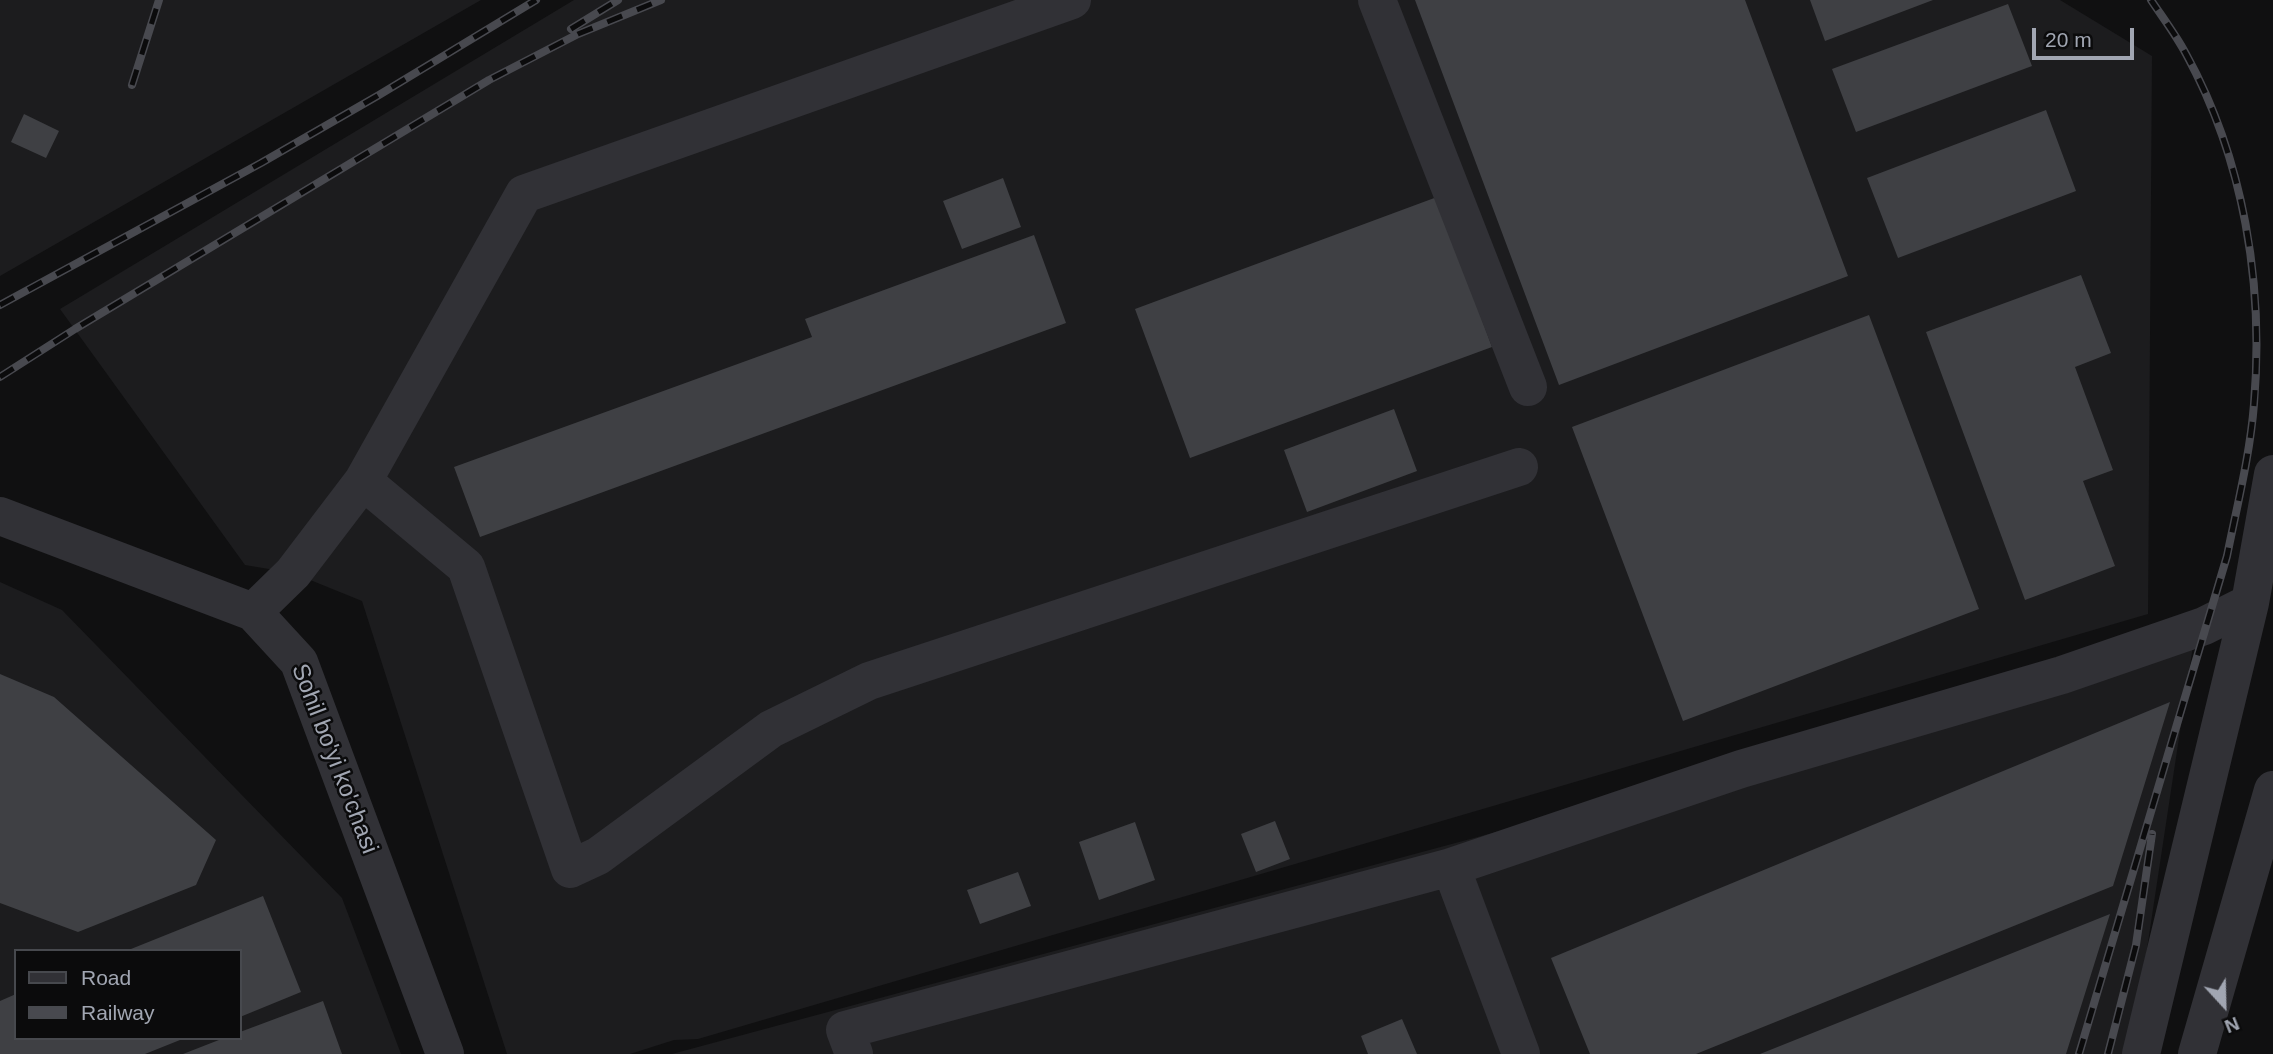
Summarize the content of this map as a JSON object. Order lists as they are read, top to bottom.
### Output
{
  "streets": {
    "street": ["Sohil bo'yi ko'chasi"]
  },
  "legend": ["Road", "Railway"],
  "scale_bar": "20 m",
  "north": "bottom"
}
